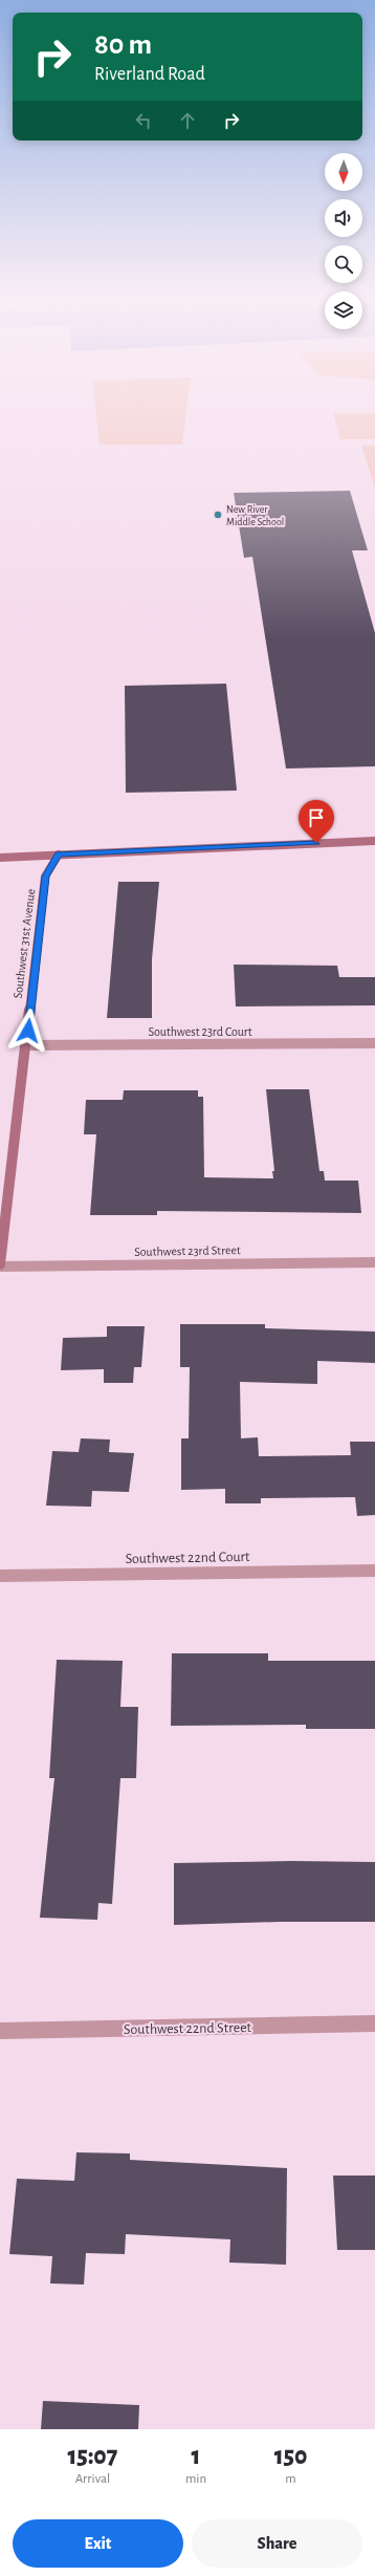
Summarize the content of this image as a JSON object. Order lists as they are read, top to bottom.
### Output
{
  "streets": {
    "street": [
      "Southwest 31st Avenue",
      "Southwest 23rd Court",
      "Southwest 23rd Street",
      "Southwest 22nd Court",
      "Southwest 22nd Street"
    ]
  },
  "crossings": [
    ["Southwest 31st Avenue", "Southwest 23rd Court"],
    ["Southwest 31st Avenue", "Southwest 23rd Street"]
  ],
  "places": ["New River Middle School"],
  "north": "bottom",
  "page": {
    "turn": ["80 m", "Riverland Road"],
    "eta": [
      "15:07",
      "Arrival",
      "1",
      "min",
      "150",
      "m"
    ],
    "buttons": ["Exit", "Share"]
  }
}
